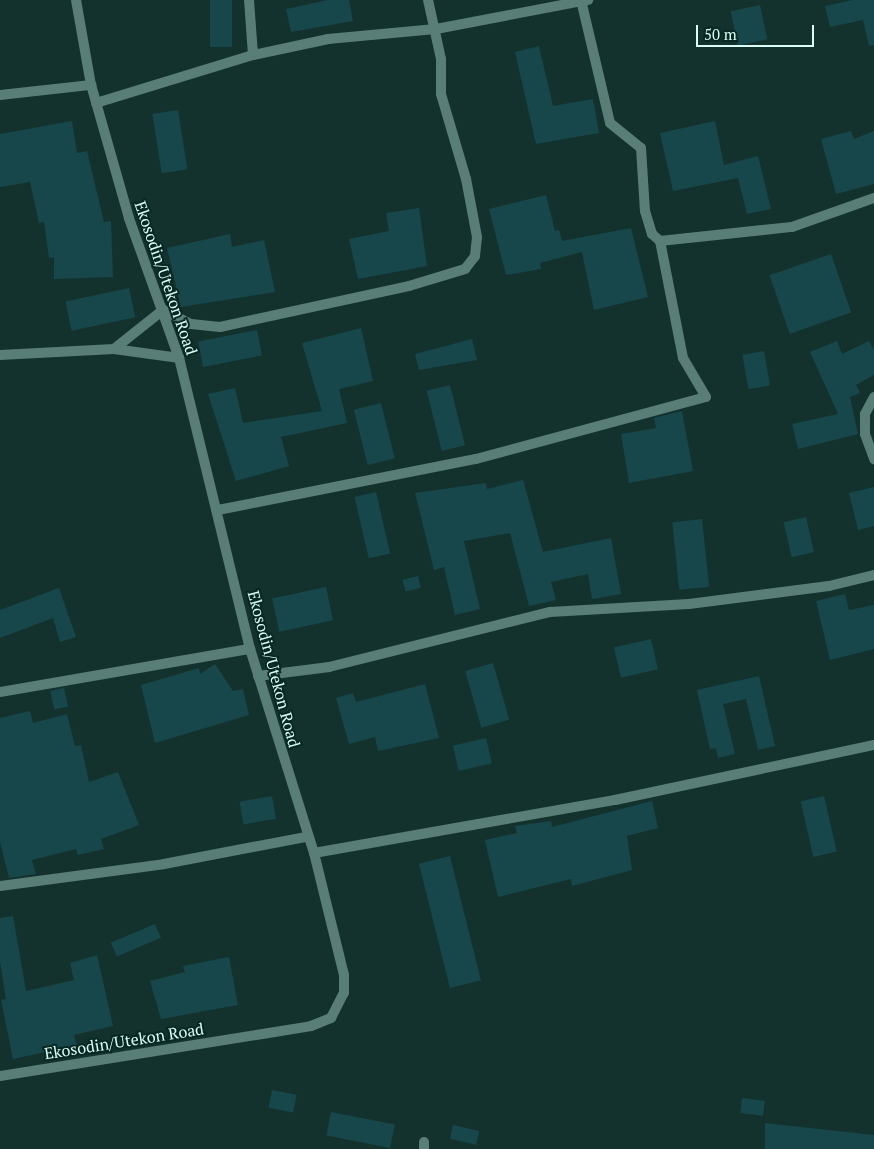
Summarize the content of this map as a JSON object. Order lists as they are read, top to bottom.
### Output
{
  "streets": {
    "street": ["Ekosodin/Utekon Road"]
  },
  "scale_bar": "50 m"
}
